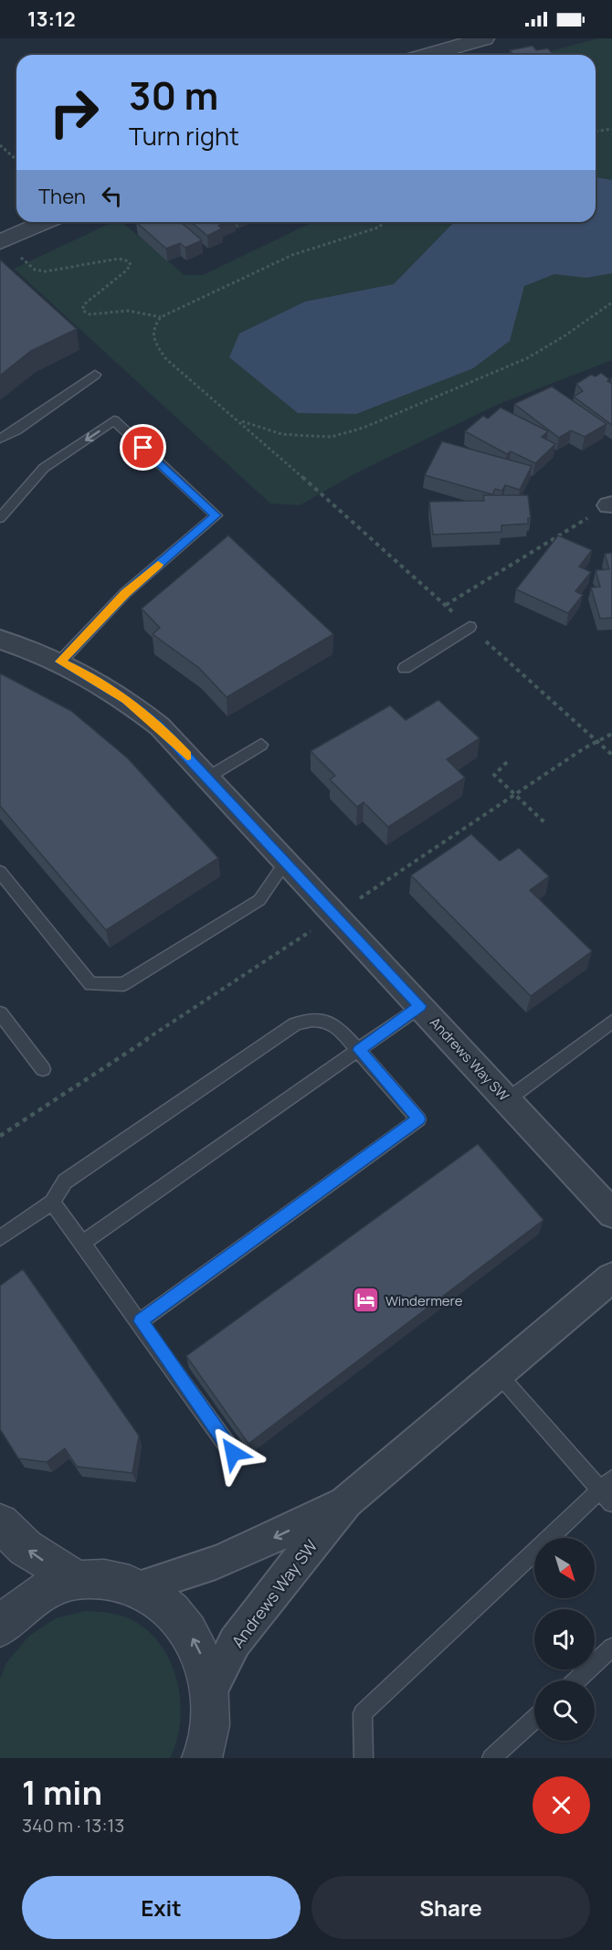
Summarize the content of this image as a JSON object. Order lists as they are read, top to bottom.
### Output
{
  "streets": {
    "street": ["Andrews Way SW"]
  },
  "places": {
    "hotel": ["Windermere"]
  },
  "north": "bottom right",
  "page": {
    "status": "13:12",
    "turn": ["30 m", "Turn right"],
    "then": "Then",
    "heading": ["1 min", "340 m · 13:13"],
    "buttons": ["Exit", "Share"]
  }
}
